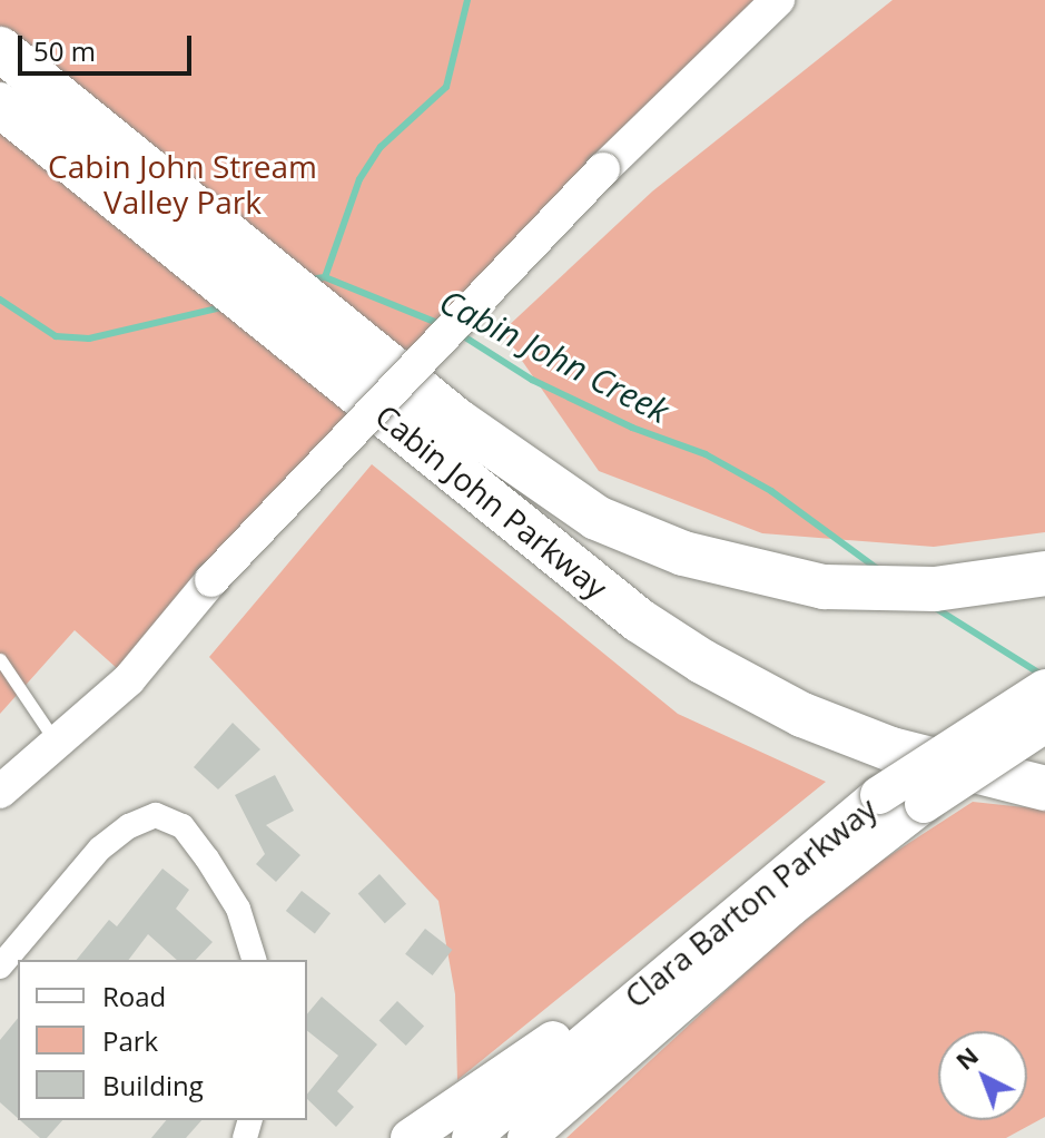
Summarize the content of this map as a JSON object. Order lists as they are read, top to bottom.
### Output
{
  "streets": {
    "highway": ["Cabin John Parkway"],
    "main road": ["Clara Barton Parkway"]
  },
  "water": ["Cabin John Creek"],
  "parks": ["Cabin John Stream Valley Park"],
  "legend": ["Road", "Park", "Building"],
  "scale_bar": "50 m",
  "north": "top left"
}
